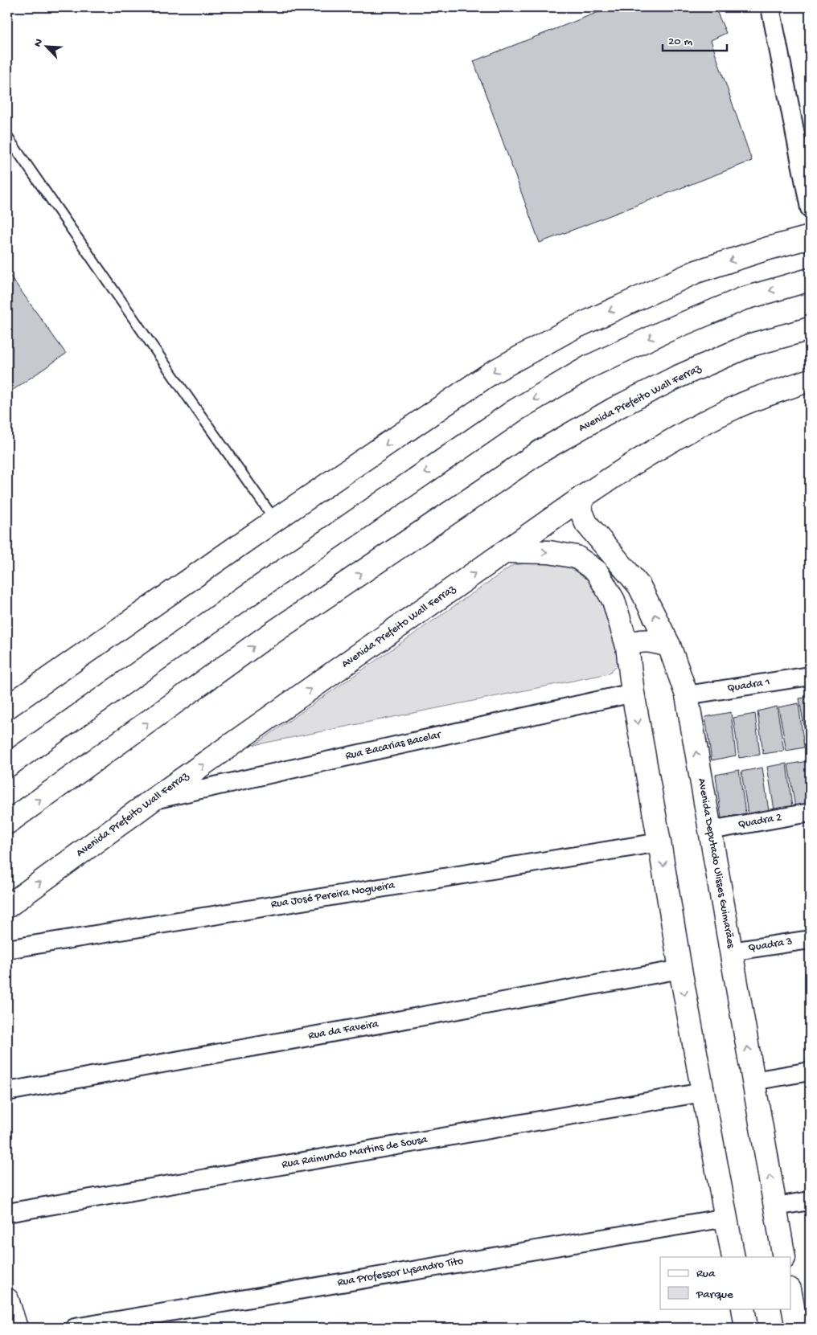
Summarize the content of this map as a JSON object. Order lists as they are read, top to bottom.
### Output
{
  "streets": {
    "main road": ["Avenida Prefeito Wall Ferraz", "Avenida Deputado Ulisses Guimarães"],
    "street": [
      "Quadra 1",
      "Rua Zacarias Bacelar",
      "Quadra 2",
      "Rua José Pereira Nogueira",
      "Quadra 3",
      "Rua da Faveira",
      "Rua Raimundo Martins de Sousa",
      "Rua Professor Lysandro Tito"
    ]
  },
  "crossings": [
    ["Avenida Prefeito Wall Ferraz", "Rua Zacarias Bacelar"],
    ["Avenida Prefeito Wall Ferraz", "Avenida Deputado Ulisses Guimarães"],
    ["Quadra 1", "Avenida Deputado Ulisses Guimarães"],
    ["Quadra 2", "Avenida Deputado Ulisses Guimarães"],
    ["Avenida Deputado Ulisses Guimarães", "Quadra 3"]
  ],
  "legend": ["Rua", "Parque"],
  "scale_bar": "20 m",
  "north": "top left"
}
